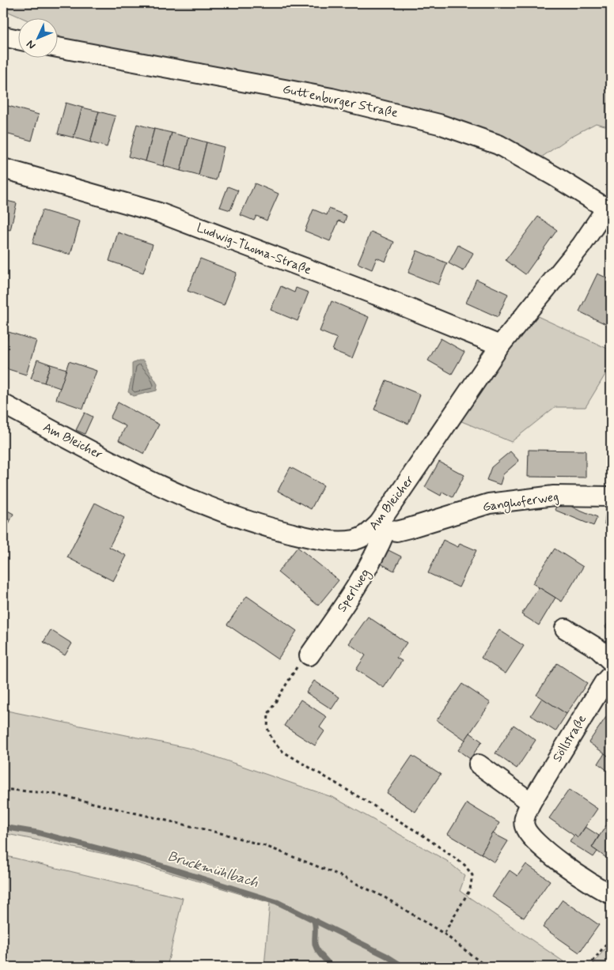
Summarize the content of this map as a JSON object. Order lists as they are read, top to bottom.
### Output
{
  "streets": {
    "street": [
      "Guttenburger Straße",
      "Ludwig-Thoma-Straße",
      "Am Bleicher",
      "Ganghoferweg",
      "Sperlweg",
      "Söllstraße"
    ]
  },
  "crossings": [
    ["Guttenburger Straße", "Am Bleicher"],
    ["Ludwig-Thoma-Straße", "Am Bleicher"],
    ["Am Bleicher", "Ganghoferweg"],
    ["Am Bleicher", "Sperlweg"],
    ["Ganghoferweg", "Sperlweg"]
  ],
  "water": ["Bruckmühlbach"],
  "north": "bottom left"
}
